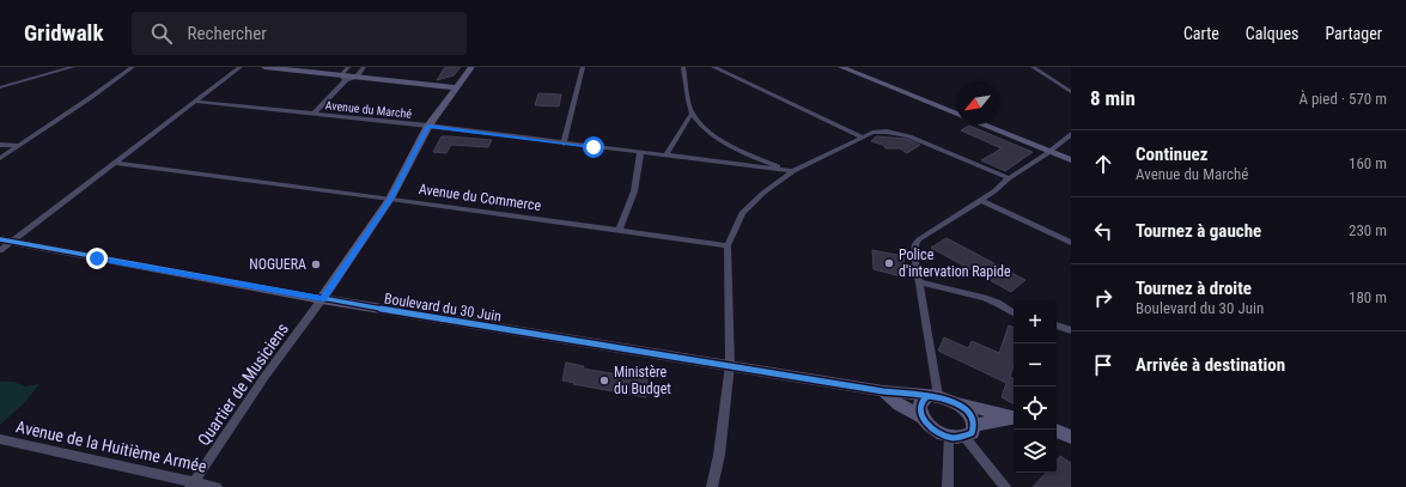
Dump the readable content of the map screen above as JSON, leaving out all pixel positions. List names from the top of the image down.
{
  "streets": {
    "street": [
      "Avenue du Marché",
      "Avenue du Commerce",
      "Boulevard du 30 Juin",
      "Quartier de Musiciens",
      "Avenue de la Huitième Armée"
    ]
  },
  "crossings": [
    ["Boulevard du 30 Juin", "Quartier de Musiciens"],
    ["Quartier de Musiciens", "Avenue de la Huitième Armée"]
  ],
  "places": ["Police d'intervation Rapide", "NOGUERA", "Ministère du Budget"],
  "north": "bottom left",
  "page": {
    "header": "Gridwalk",
    "search": "Rechercher",
    "nav": ["Carte", "Calques", "Partager"],
    "heading": ["8 min", "À pied · 570 m"],
    "list": [
      ["Continuez", "Avenue du Marché", "160 m"],
      ["Tournez à gauche", "230 m"],
      ["Tournez à droite", "Boulevard du 30 Juin", "180 m"],
      "Arrivée à destination"
    ],
    "map_buttons": ["+", "−"]
  }
}
